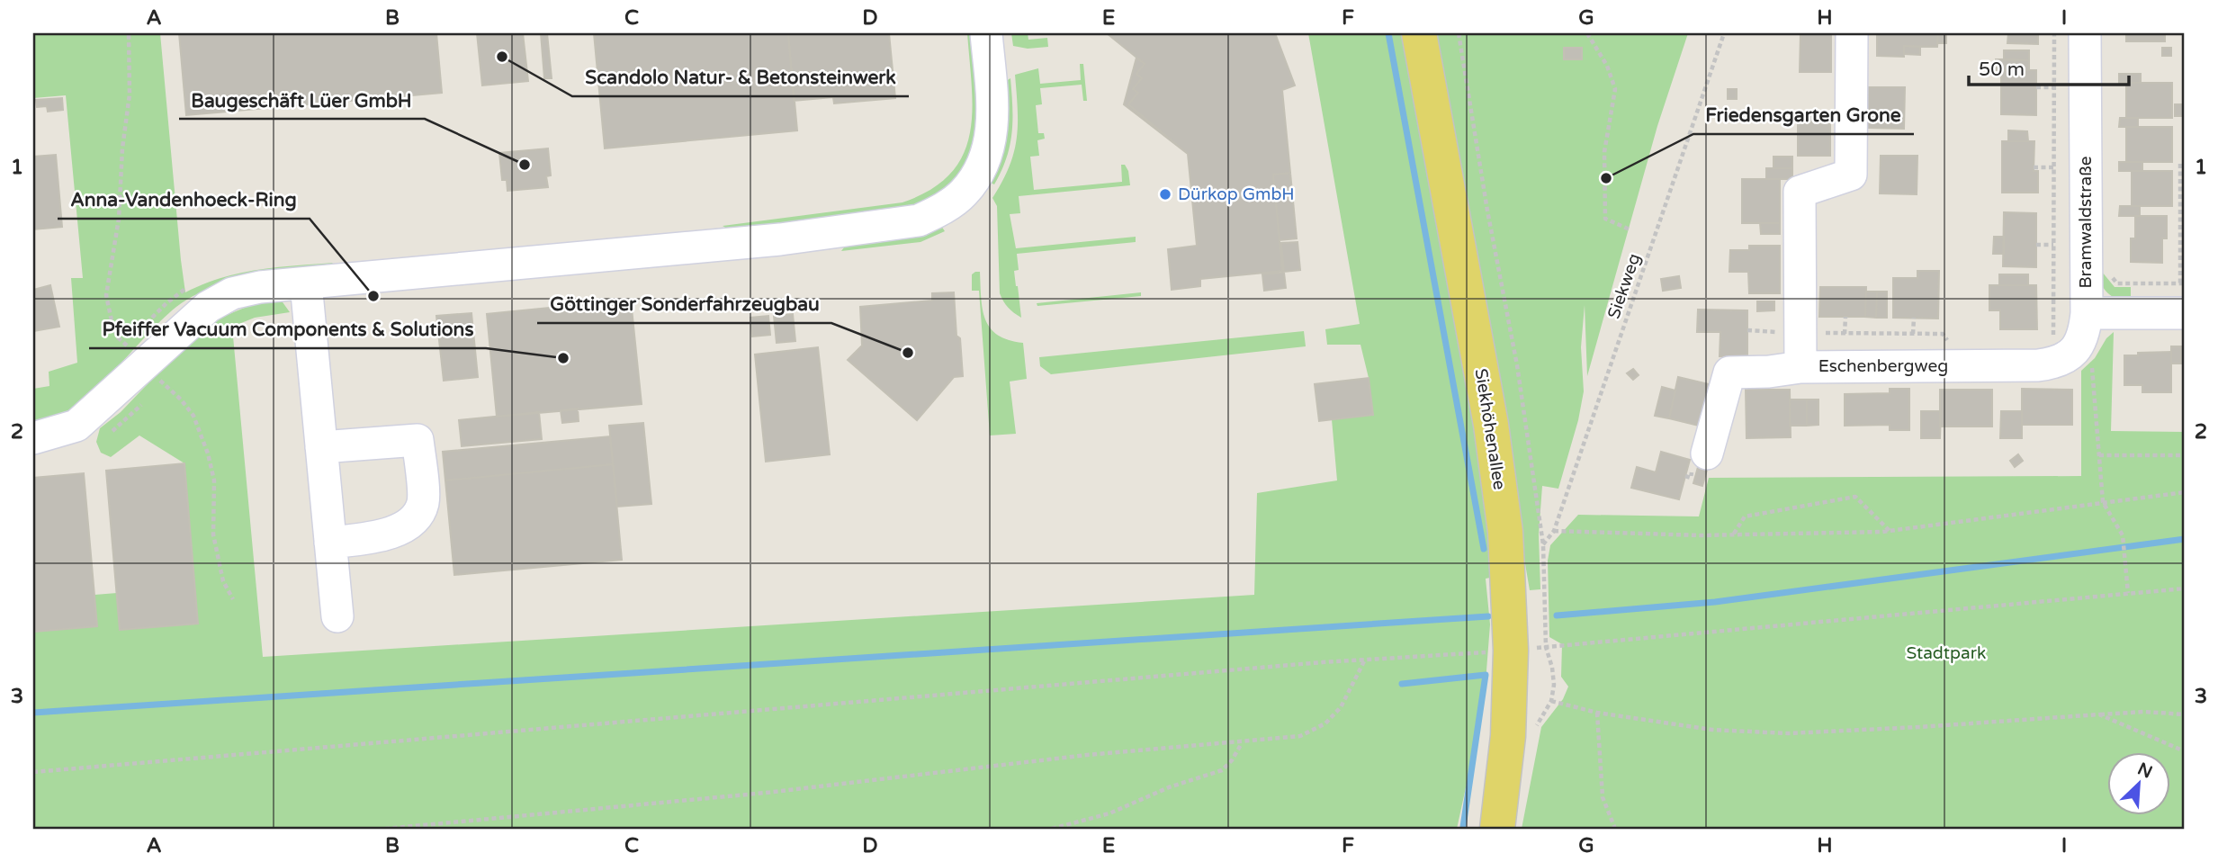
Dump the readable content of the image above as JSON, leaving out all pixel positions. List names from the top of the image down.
{
  "streets": {
    "main road": ["Siekhöhenallee"],
    "street": ["Bramwaldstraße", "Eschenbergweg"],
    "path": ["Siekweg"]
  },
  "parks": ["Stadtpark"],
  "places": [
    "Scandolo Natur- & Betonsteinwerk",
    "Baugeschäft Lüer GmbH",
    "Friedensgarten Grone",
    "Dürkop GmbH",
    "Anna-Vandenhoeck-Ring",
    "Göttinger Sonderfahrzeugbau",
    "Pfeiffer Vacuum Components & Solutions"
  ],
  "scale_bar": "50 m",
  "north": "top right",
  "grid": {
    "columns": [
      "A",
      "B",
      "C",
      "D",
      "E",
      "F",
      "G",
      "H",
      "I"
    ],
    "rows": ["1", "2", "3"]
  }
}
